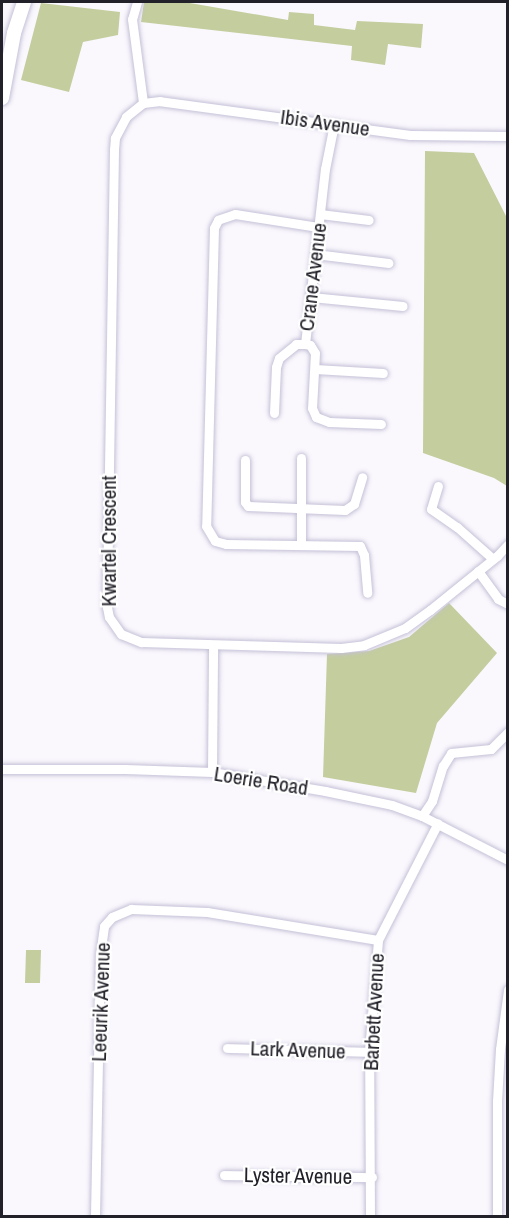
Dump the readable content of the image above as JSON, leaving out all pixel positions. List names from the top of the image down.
{
  "streets": {
    "street": [
      "Ibis Avenue",
      "Crane Avenue",
      "Kwartel Crescent",
      "Loerie Road",
      "Leeurik Avenue",
      "Barbett Avenue",
      "Lark Avenue",
      "Lyster Avenue"
    ]
  },
  "crossings": [
    ["Ibis Avenue", "Crane Avenue"],
    ["Ibis Avenue", "Kwartel Crescent"],
    ["Loerie Road", "Barbett Avenue"],
    ["Leeurik Avenue", "Barbett Avenue"],
    ["Barbett Avenue", "Lark Avenue"],
    ["Barbett Avenue", "Lyster Avenue"]
  ]
}
